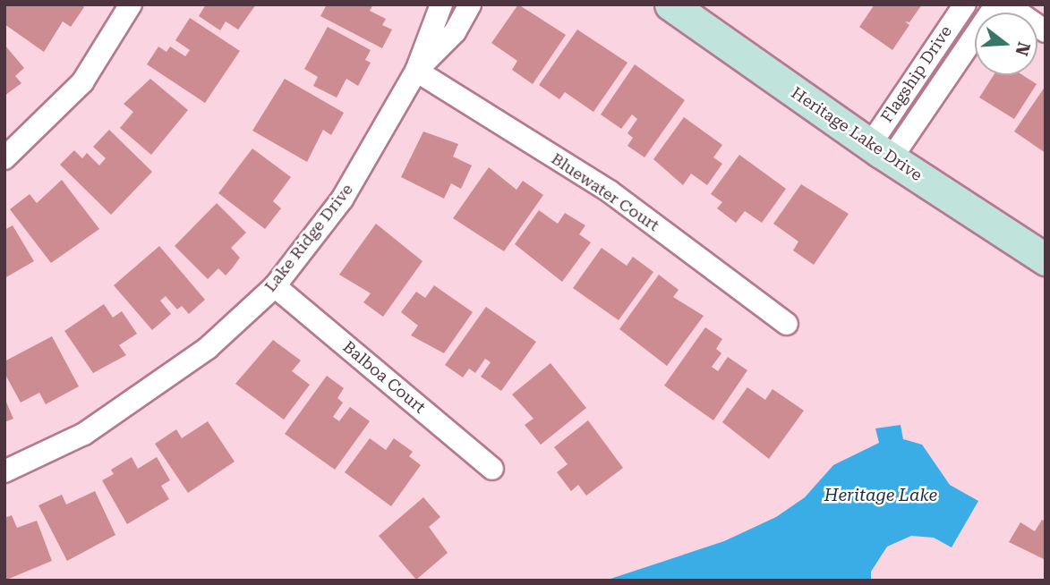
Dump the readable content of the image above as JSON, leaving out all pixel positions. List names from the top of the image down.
{
  "streets": {
    "street": [
      "Flagship Drive",
      "Heritage Lake Drive",
      "Bluewater Court",
      "Lake Ridge Drive",
      "Balboa Court"
    ]
  },
  "crossings": [
    ["Flagship Drive", "Heritage Lake Drive"],
    ["Bluewater Court", "Lake Ridge Drive"],
    ["Lake Ridge Drive", "Balboa Court"]
  ],
  "water": ["Heritage Lake"],
  "north": "right"
}
